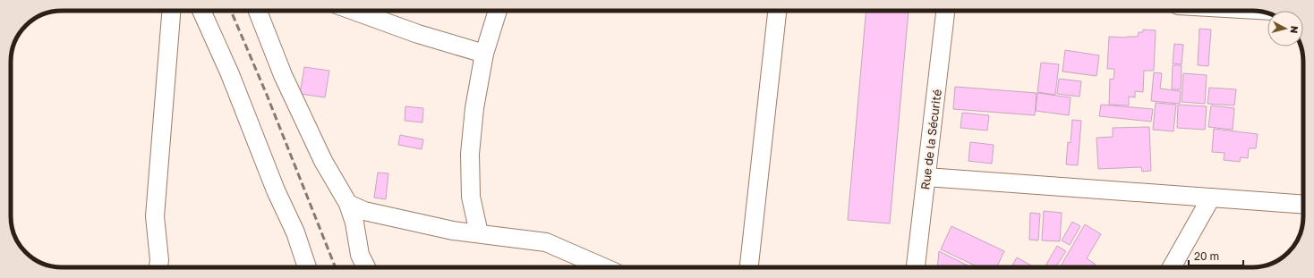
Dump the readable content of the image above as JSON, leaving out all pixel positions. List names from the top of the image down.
{
  "streets": {
    "street": ["Rue de la Sécurité"]
  },
  "scale_bar": "20 m",
  "north": "right"
}
